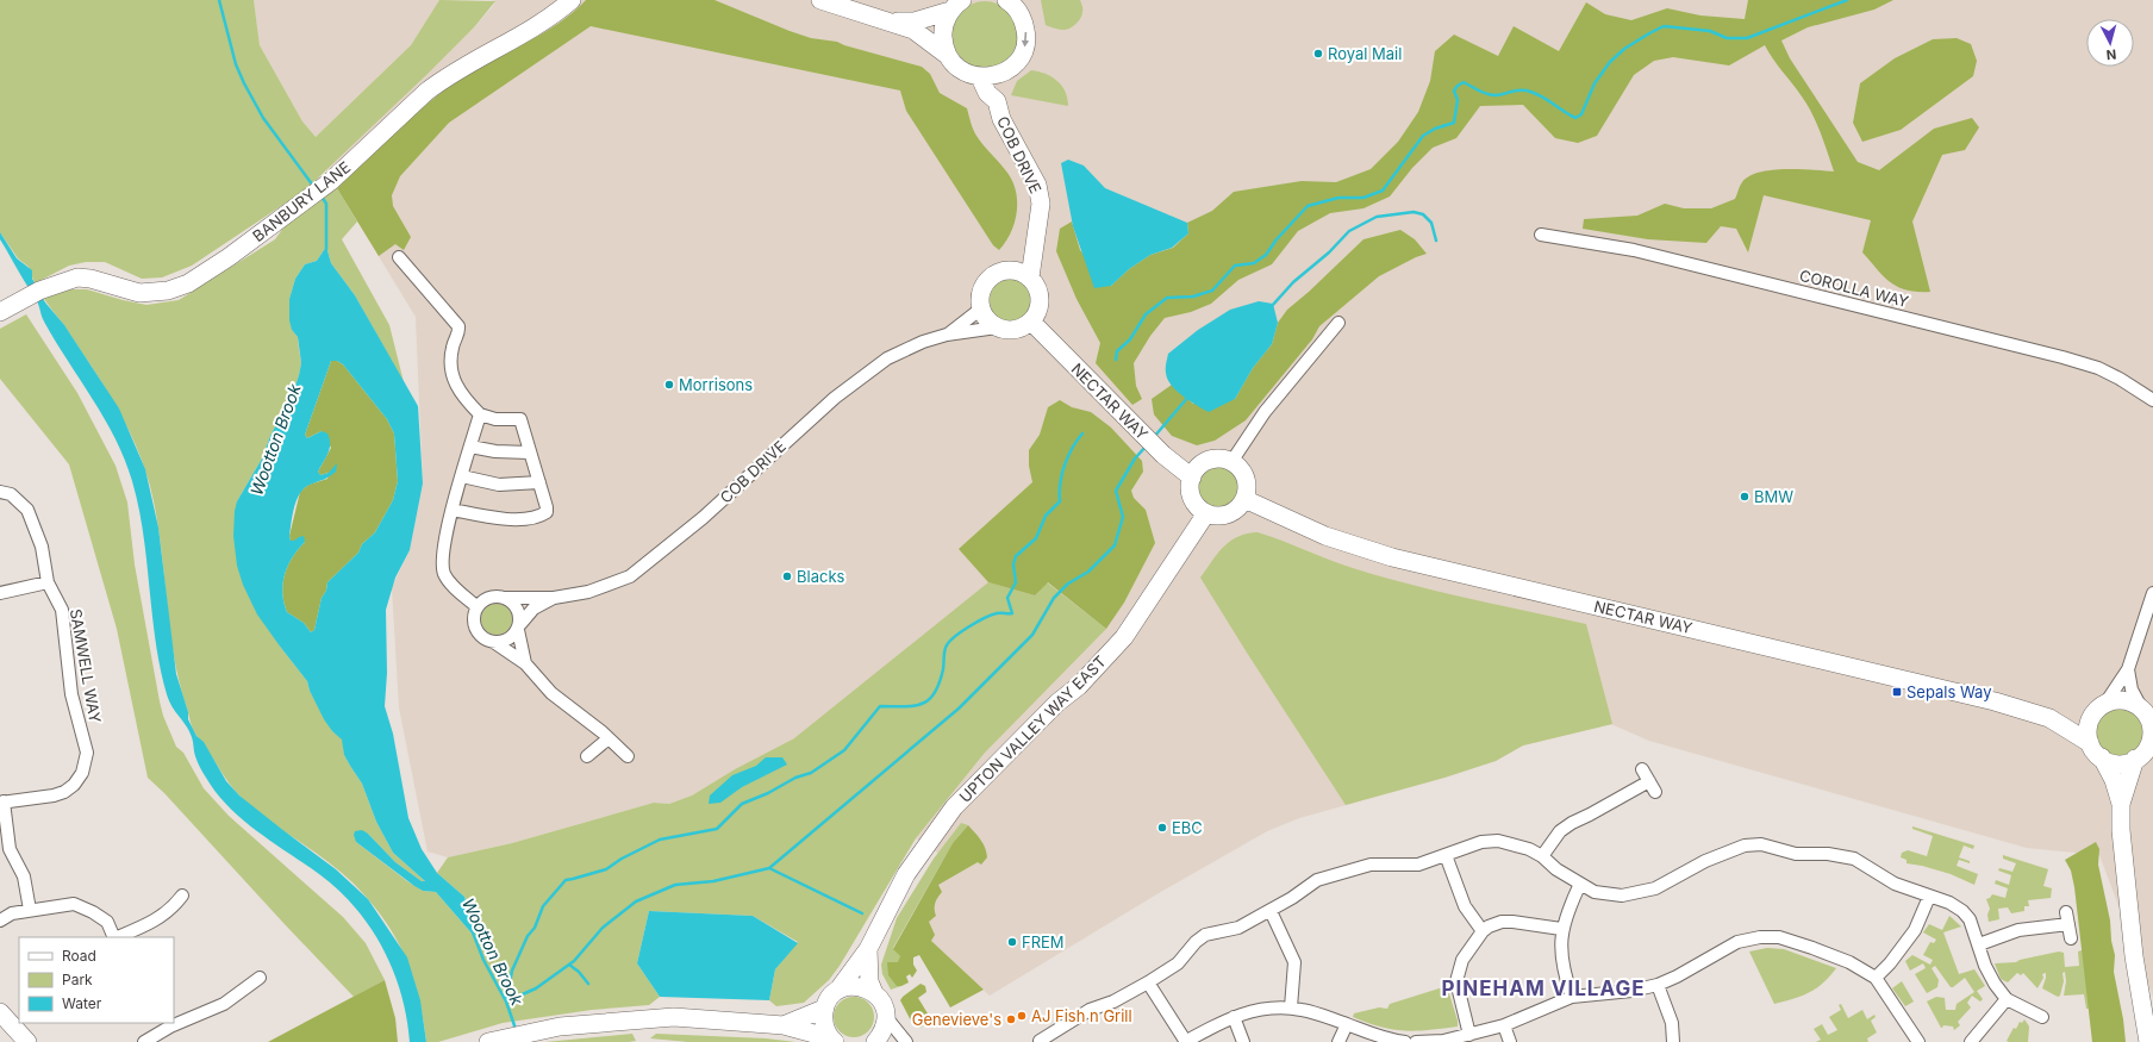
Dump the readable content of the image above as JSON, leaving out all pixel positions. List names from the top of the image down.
{
  "streets": {
    "street": [
      "COB DRIVE",
      "BANBURY LANE",
      "COROLLA WAY",
      "NECTAR WAY",
      "SAMWELL WAY",
      "UPTON VALLEY WAY EAST"
    ]
  },
  "crossings": [
    ["COB DRIVE", "NECTAR WAY"],
    ["NECTAR WAY", "UPTON VALLEY WAY EAST"]
  ],
  "districts": ["PINEHAM VILLAGE"],
  "water": ["Wootton Brook"],
  "places": {
    "other": [
      "Royal Mail",
      "Morrisons",
      "BMW",
      "Blacks",
      "EBC",
      "FREM",
      "AJ Fish n Grill",
      "Genevieve's"
    ],
    "transit": ["Sepals Way"]
  },
  "legend": ["Road", "Park", "Water"],
  "north": "bottom"
}
